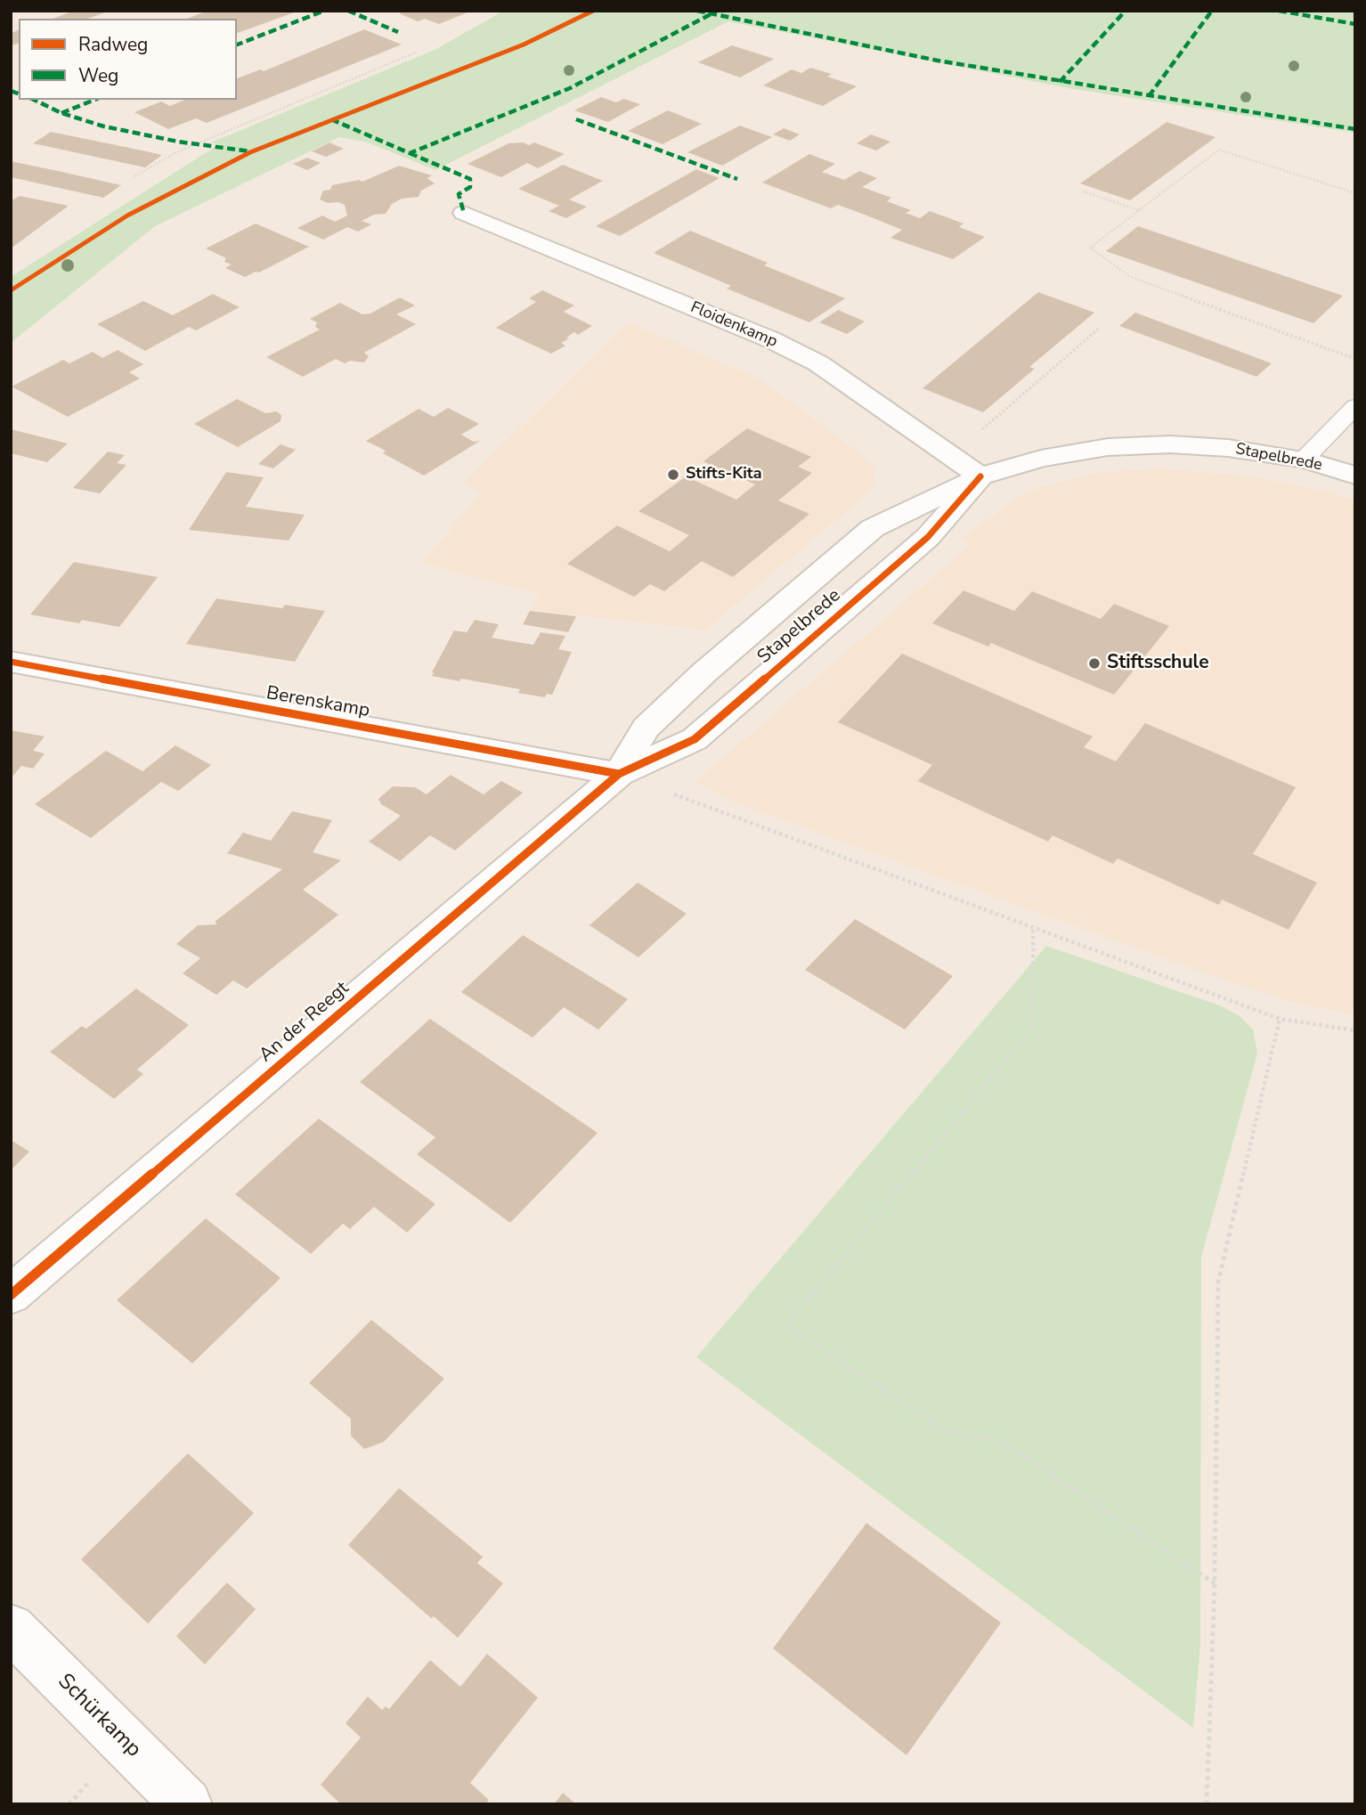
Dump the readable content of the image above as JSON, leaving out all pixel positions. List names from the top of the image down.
{
  "streets": {
    "street": [
      "Floidenkamp",
      "Stapelbrede",
      "Berenskamp",
      "An der Reegt",
      "Schürkamp"
    ]
  },
  "crossings": [
    ["Floidenkamp", "Stapelbrede"],
    ["Stapelbrede", "Berenskamp"],
    ["Stapelbrede", "An der Reegt"],
    ["Berenskamp", "An der Reegt"]
  ],
  "places": ["Stifts-Kita", "Stiftsschule"],
  "legend": ["Radweg", "Weg"]
}
